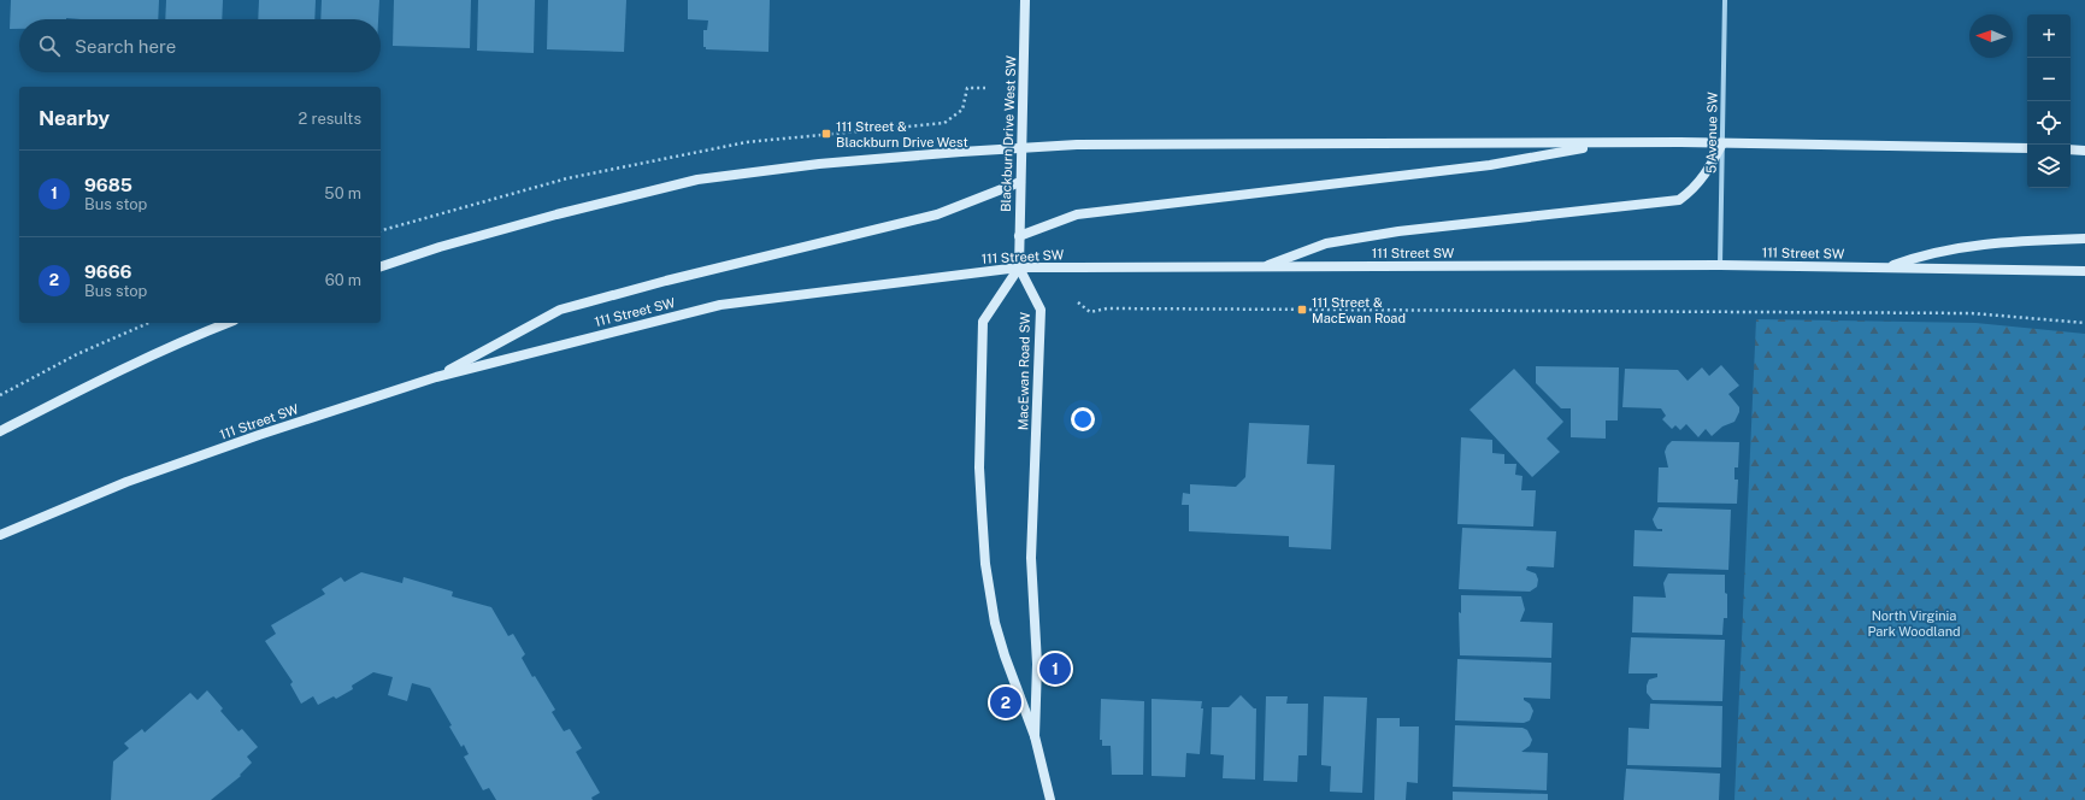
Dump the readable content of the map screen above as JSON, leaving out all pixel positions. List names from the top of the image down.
{
  "streets": {
    "main road": ["Blackburn Drive West SW", "111 Street SW", "MacEwan Road SW"],
    "street": ["5 Avenue SW"]
  },
  "crossings": [
    ["5 Avenue SW", "111 Street SW"],
    ["Blackburn Drive West SW", "111 Street SW"],
    ["Blackburn Drive West SW", "MacEwan Road SW"],
    ["111 Street SW", "MacEwan Road SW"]
  ],
  "parks": ["North Virginia Park Woodland"],
  "places": {
    "transit": ["111 Street & Blackburn Drive West", "111 Street & MacEwan Road"]
  },
  "north": "left",
  "page": {
    "map_buttons": ["+", "−"],
    "search": "Search here",
    "heading": ["Nearby", "2 results"],
    "list": [
      {
        "mark": "1",
        "name": "9685",
        "note": "Bus stop",
        "value": "50 m"
      },
      {
        "mark": "2",
        "name": "9666",
        "note": "Bus stop",
        "value": "60 m"
      }
    ],
    "pins": ["1", "2"]
  }
}
